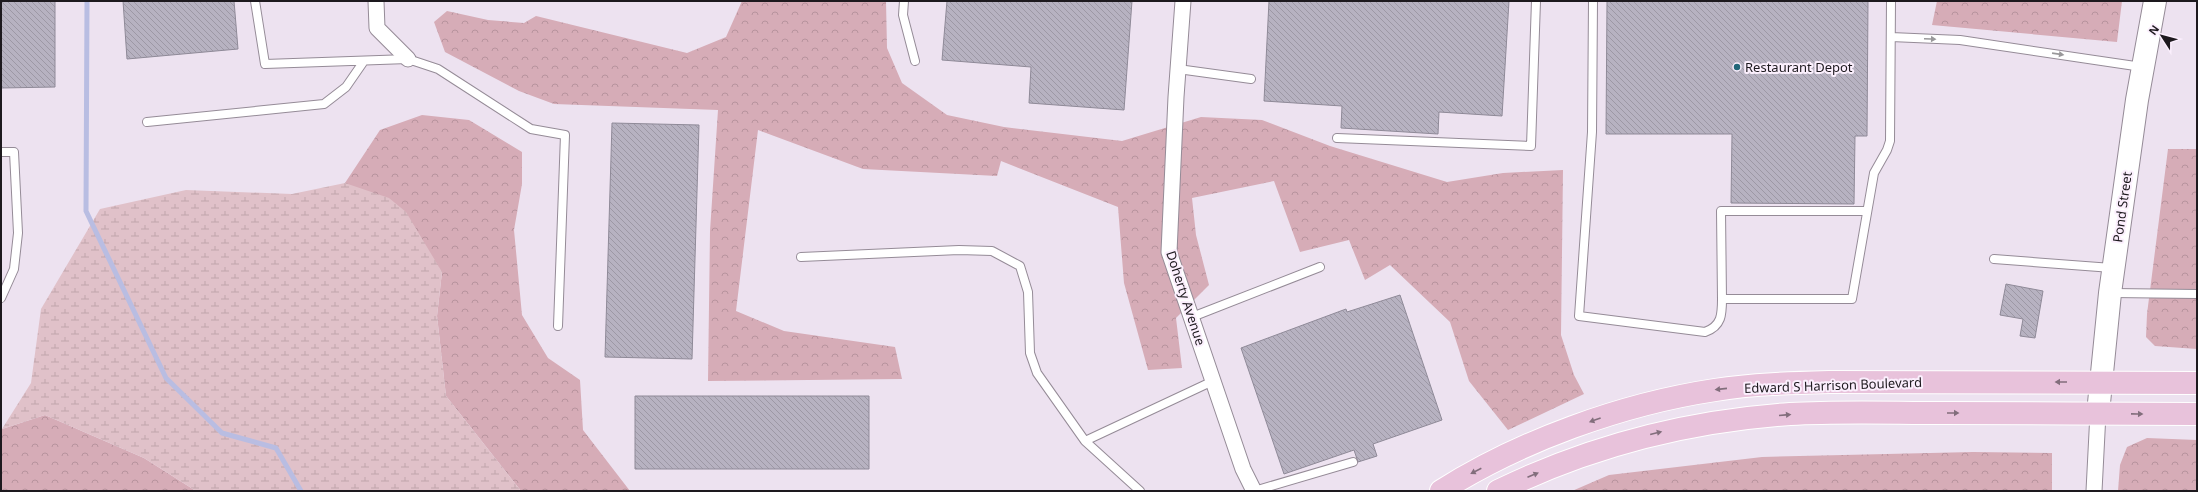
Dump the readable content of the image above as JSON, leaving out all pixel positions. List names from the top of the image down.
{
  "streets": {
    "main road": ["Edward S Harrison Boulevard"],
    "street": ["Pond Street", "Doherty Avenue"]
  },
  "crossings": [
    ["Pond Street", "Edward S Harrison Boulevard"]
  ],
  "places": ["Restaurant Depot"],
  "north": "top left"
}
